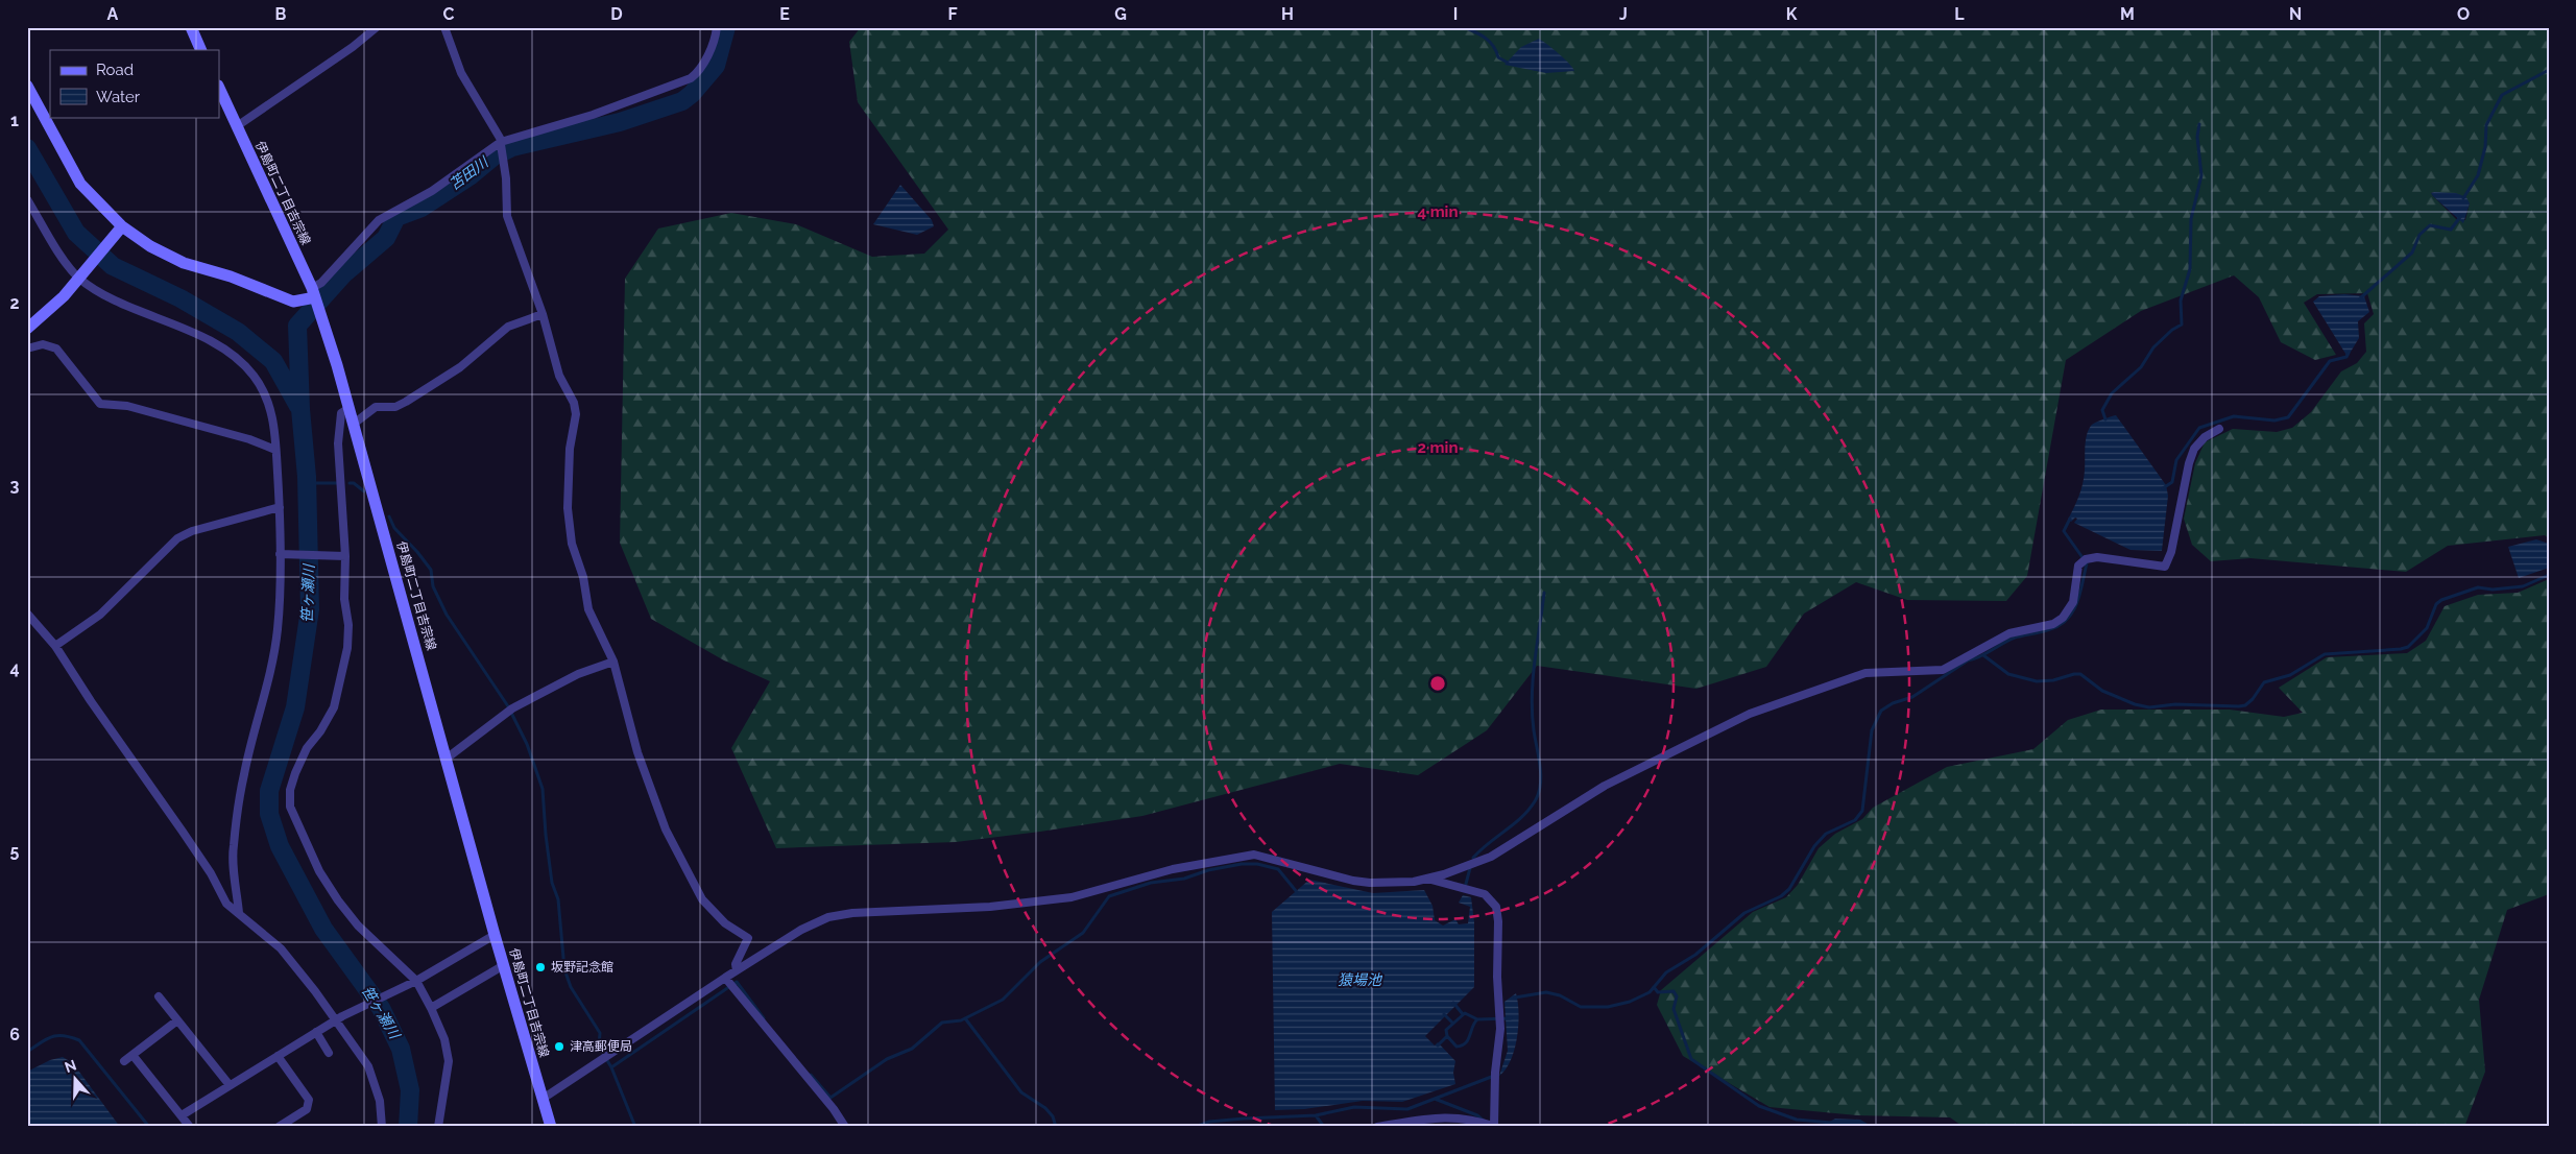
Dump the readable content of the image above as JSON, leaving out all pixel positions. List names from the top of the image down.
{
  "streets": {
    "street": ["伊島町二丁目吉宗線"]
  },
  "water": ["苫田川", "笹ヶ瀬川", "猿場池"],
  "places": ["坂野記念館", "津高郵便局"],
  "legend": ["Road", "Water"],
  "north": "top",
  "grid": {
    "columns": [
      "A",
      "B",
      "C",
      "D",
      "E",
      "F",
      "G",
      "H",
      "I",
      "J",
      "K",
      "L",
      "M",
      "N",
      "O"
    ],
    "rows": [
      "1",
      "2",
      "3",
      "4",
      "5",
      "6"
    ]
  },
  "rings": ["4 min", "2 min"]
}
